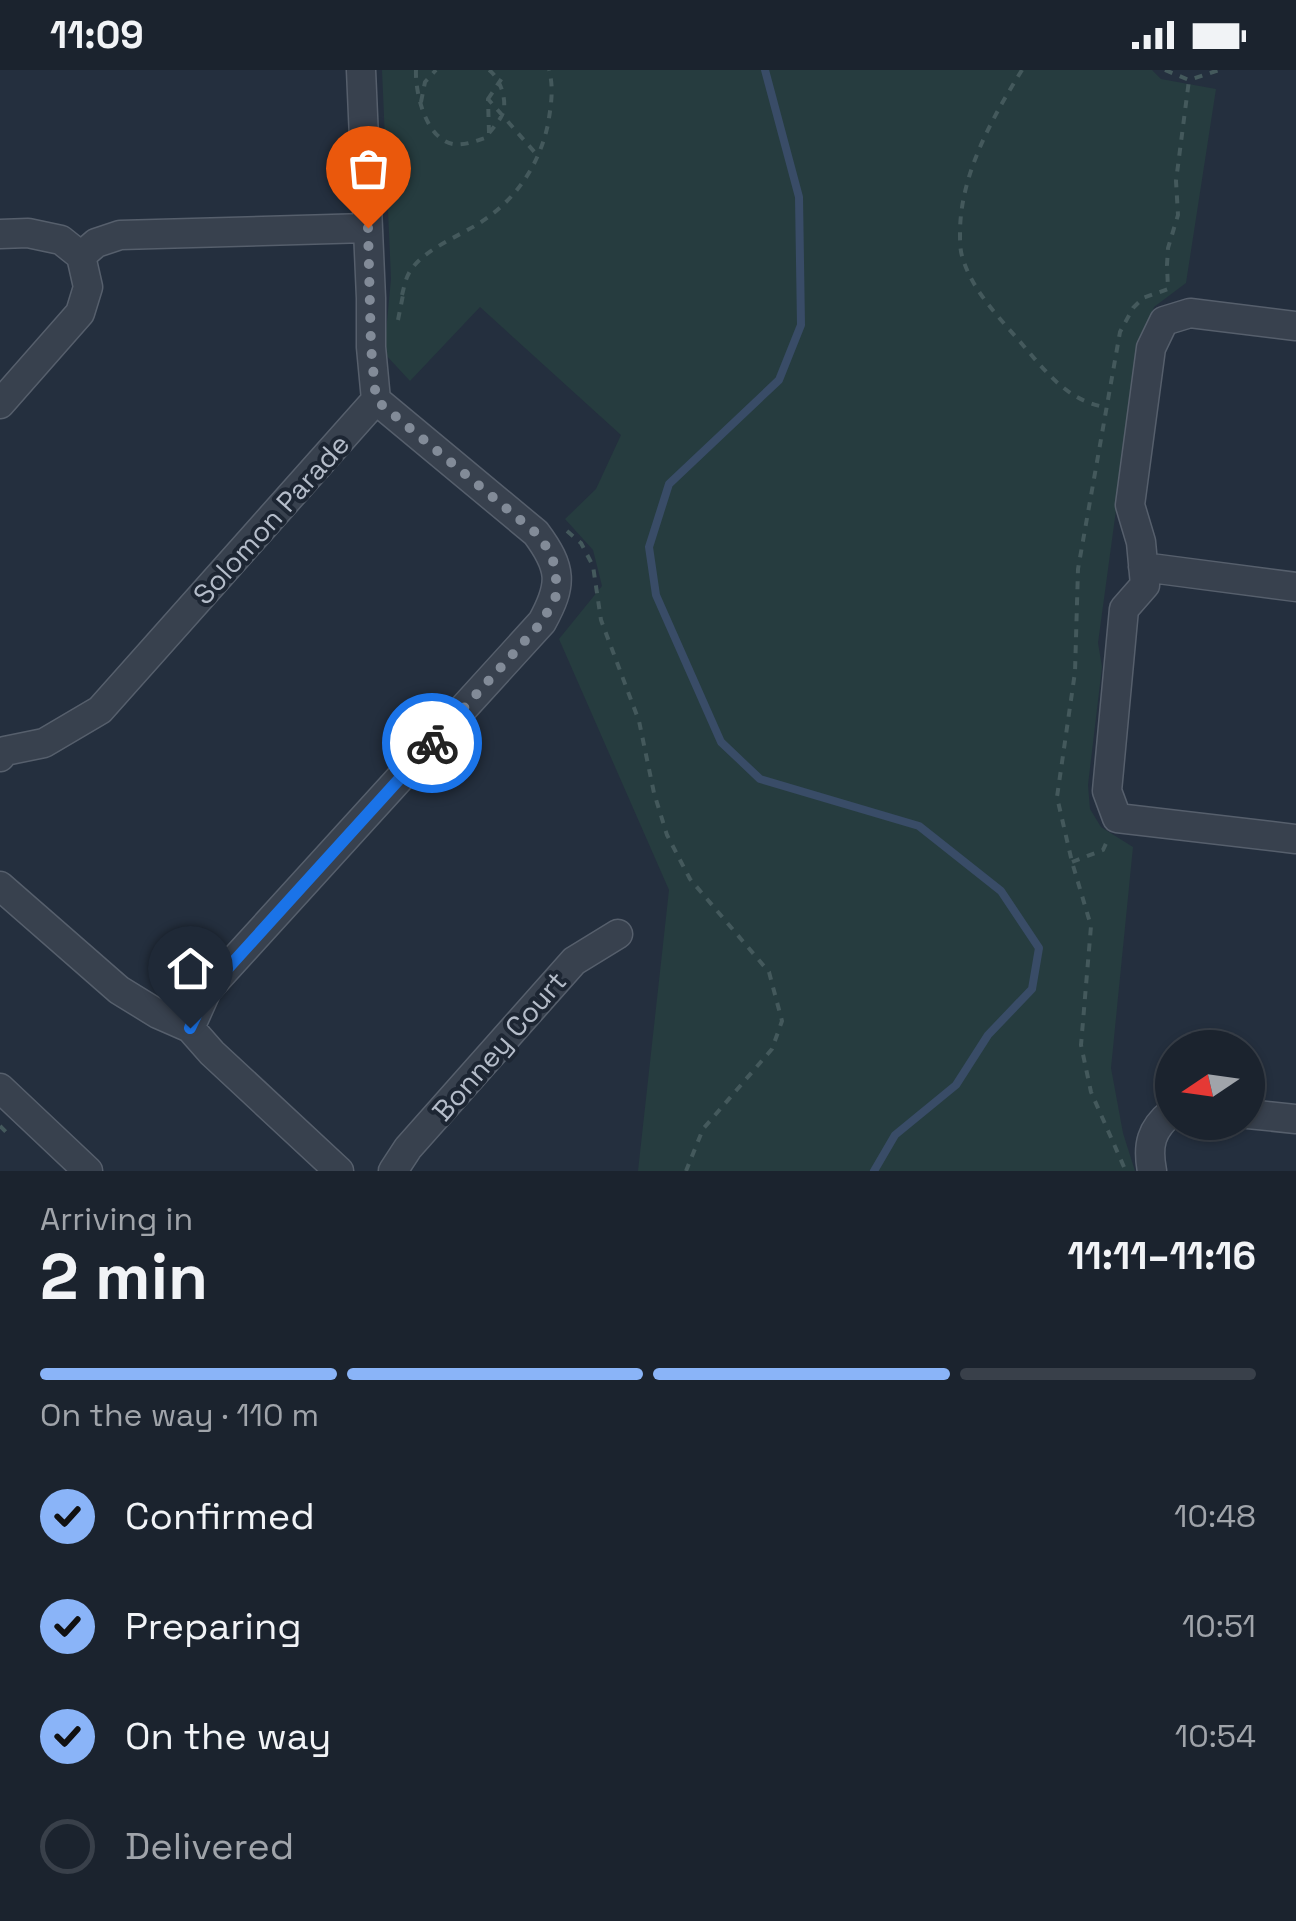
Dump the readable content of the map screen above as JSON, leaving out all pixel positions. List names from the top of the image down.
{
  "streets": {
    "street": ["Solomon Parade", "Bonney Court"]
  },
  "north": "left",
  "page": {
    "status": "11:09",
    "heading": ["2 min", "Arriving in", "11:11–11:16"],
    "bar": "On the way · 110 m",
    "list": [
      ["Confirmed", "10:48"],
      ["Preparing", "10:51"],
      ["On the way", "10:54"],
      "Delivered"
    ]
  }
}
